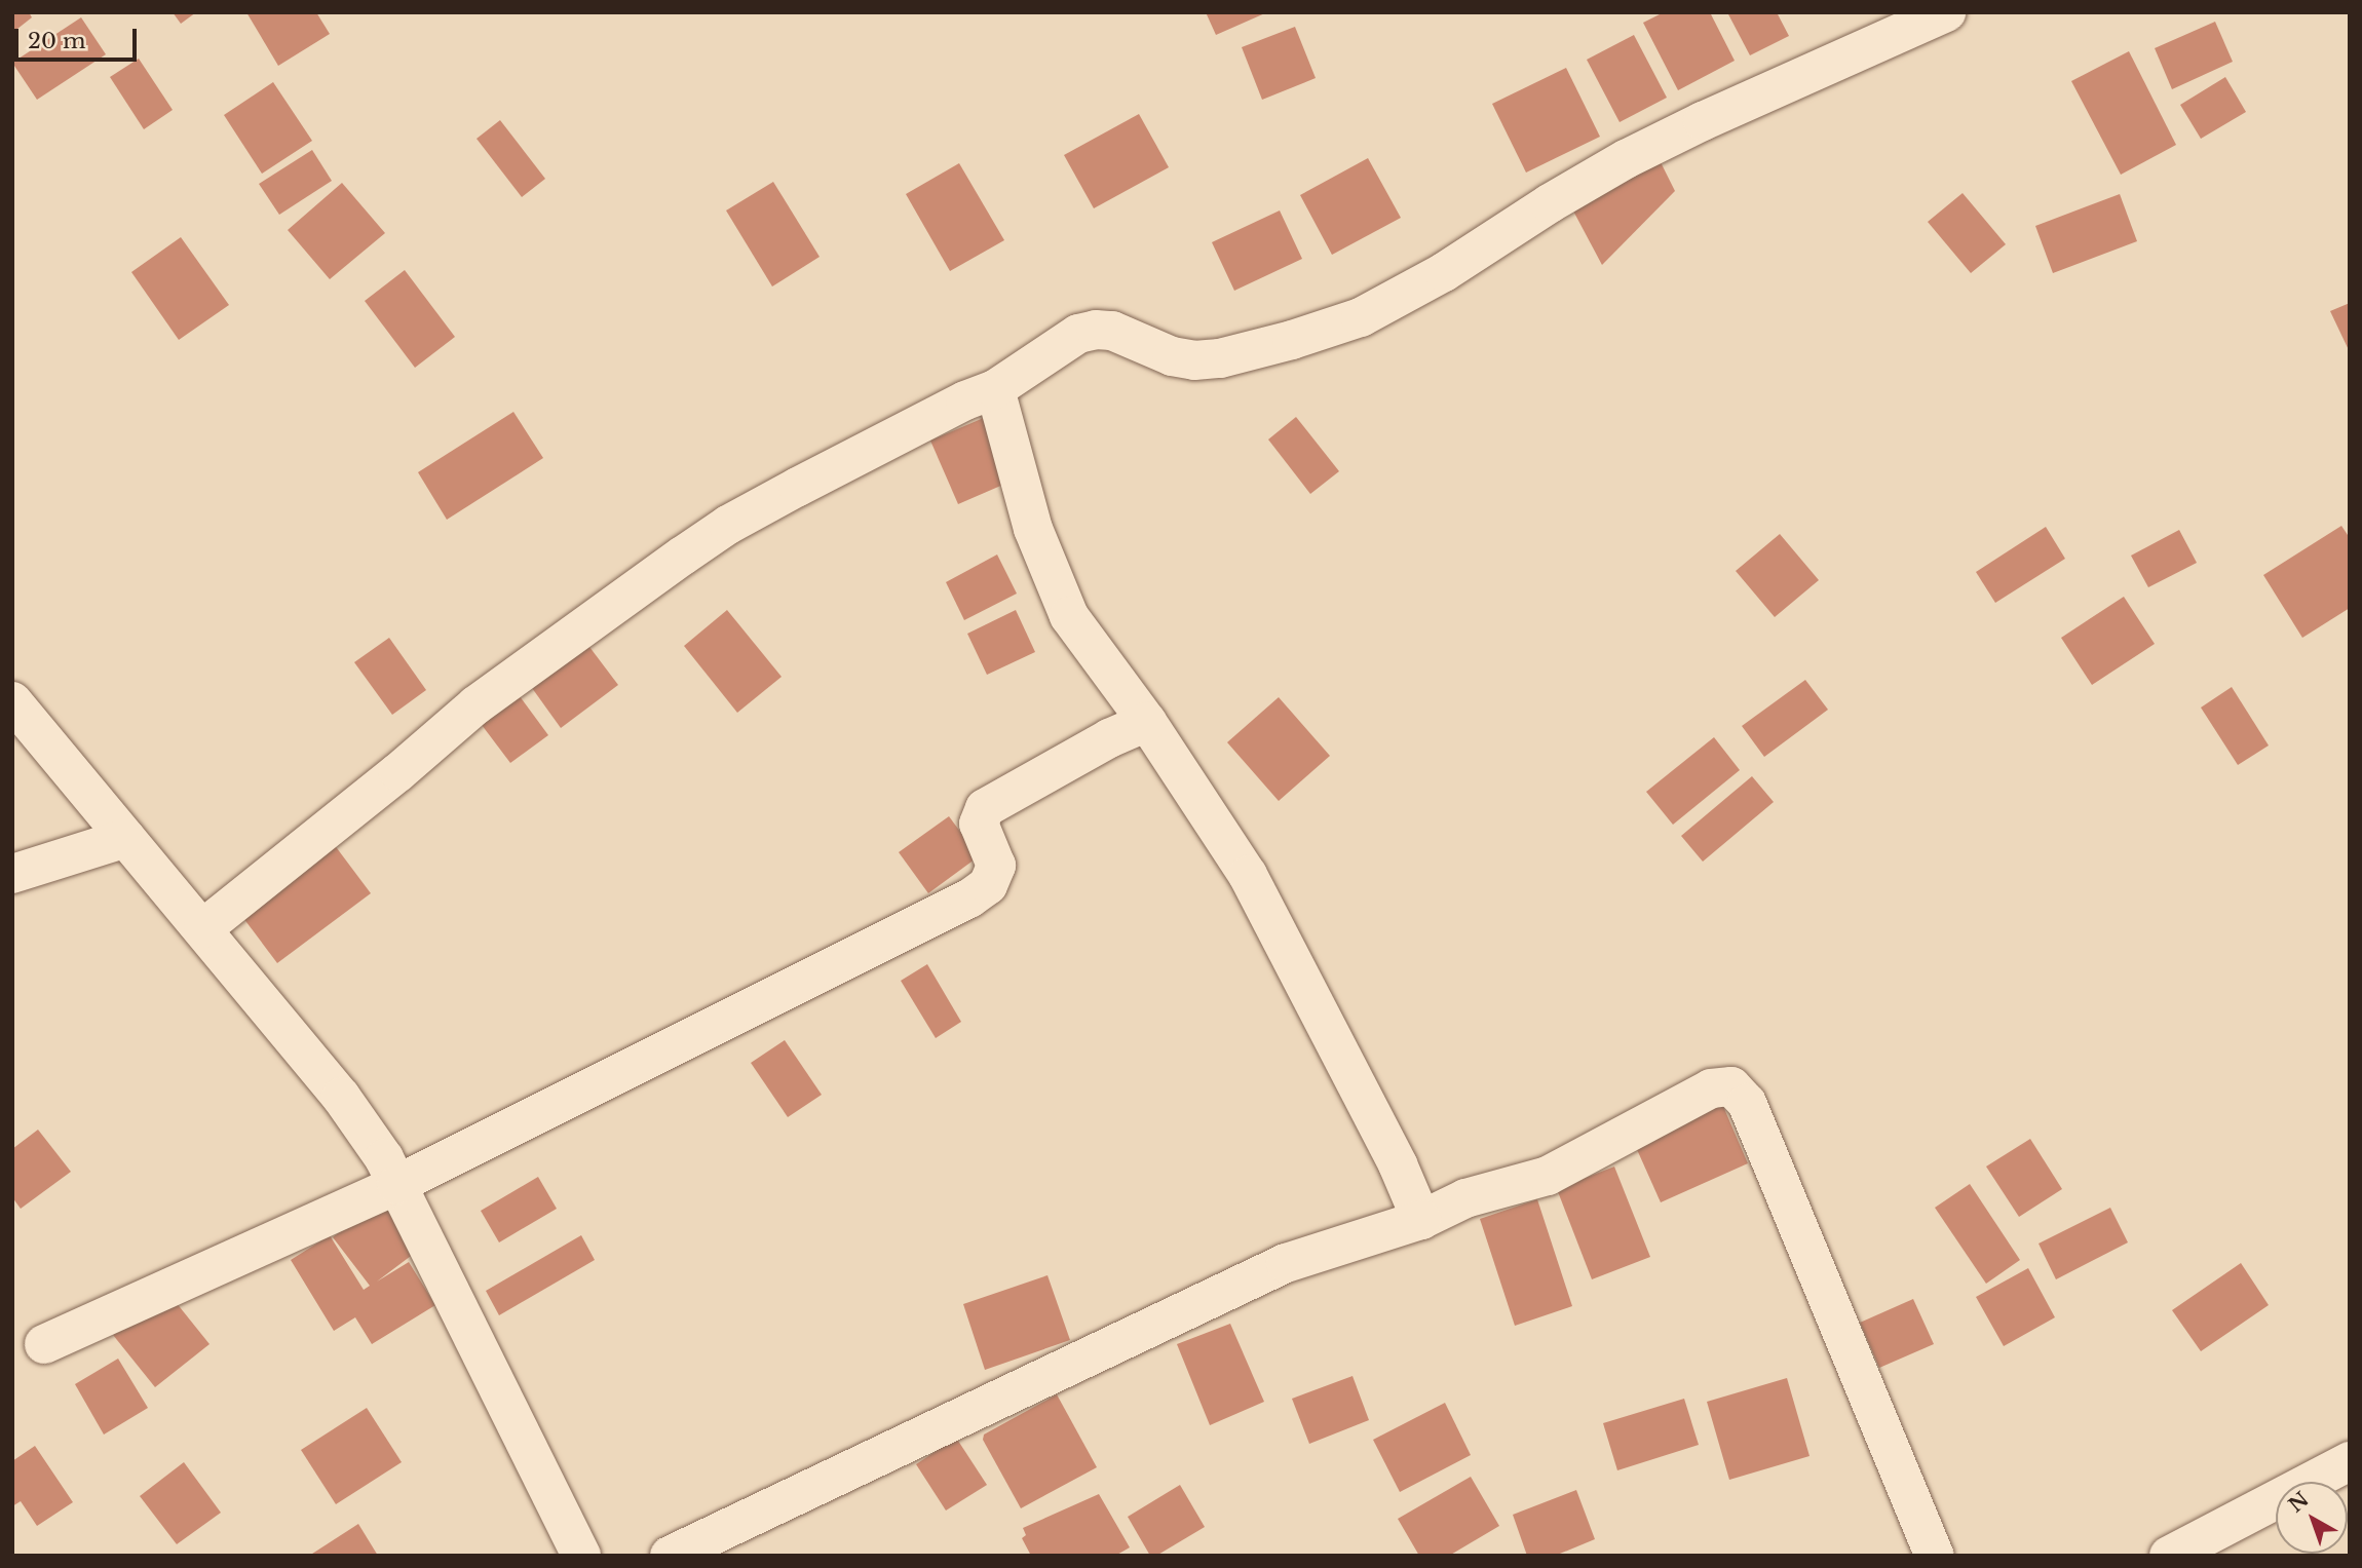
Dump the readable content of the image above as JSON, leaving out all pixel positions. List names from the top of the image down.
{
  "scale_bar": "20 m",
  "north": "top left"
}
